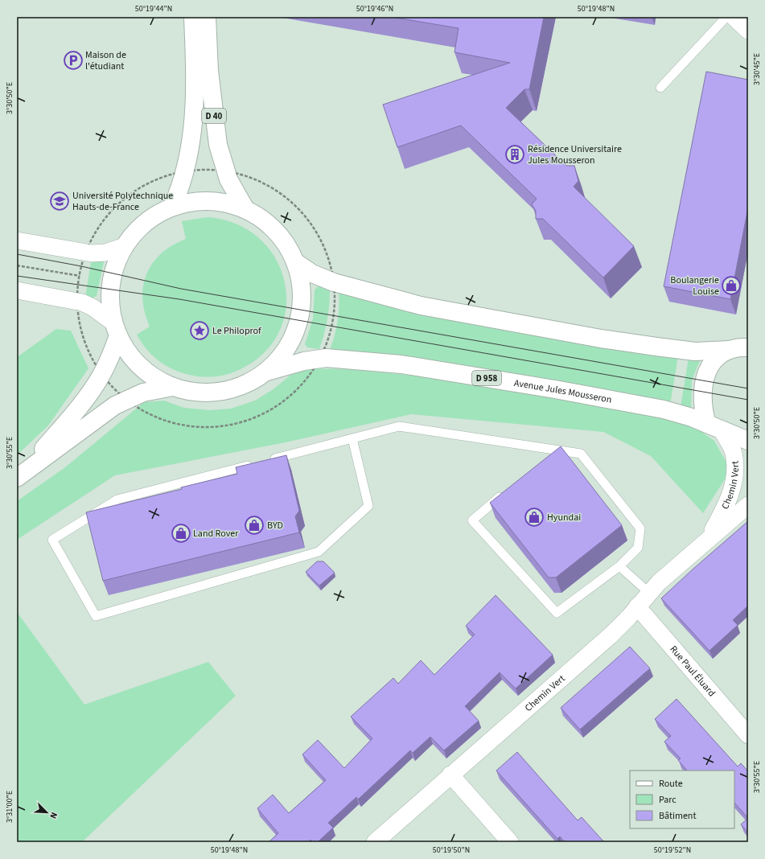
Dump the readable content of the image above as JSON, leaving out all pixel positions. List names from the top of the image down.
{
  "streets": {
    "main road": ["D 40", "D 958", "Avenue Jules Mousseron"],
    "street": ["Chemin Vert", "Rue Paul Éluard"]
  },
  "crossings": [
    ["Avenue Jules Mousseron", "Chemin Vert"],
    ["Chemin Vert", "Rue Paul Éluard"]
  ],
  "places": {
    "parking": ["Maison de l'étudiant"],
    "building": ["Résidence Universitaire Jules Mousseron"],
    "school or university": ["Université Polytechnique Hauts-de-France"],
    "shop": [
      "Boulangerie Louise",
      "Hyundai",
      "BYD",
      "Land Rover"
    ],
    "place": ["Le Philoprof"]
  },
  "legend": ["Route", "Parc", "Bâtiment"],
  "north": "bottom right",
  "coordinates": [
    "50°19'44\"N",
    "50°19'46\"N",
    "50°19'48\"N",
    "3°30'45\"E",
    "3°30'50\"E",
    "3°30'55\"E",
    "3°31'00\"E",
    "50°19'50\"N",
    "50°19'52\"N"
  ]
}
